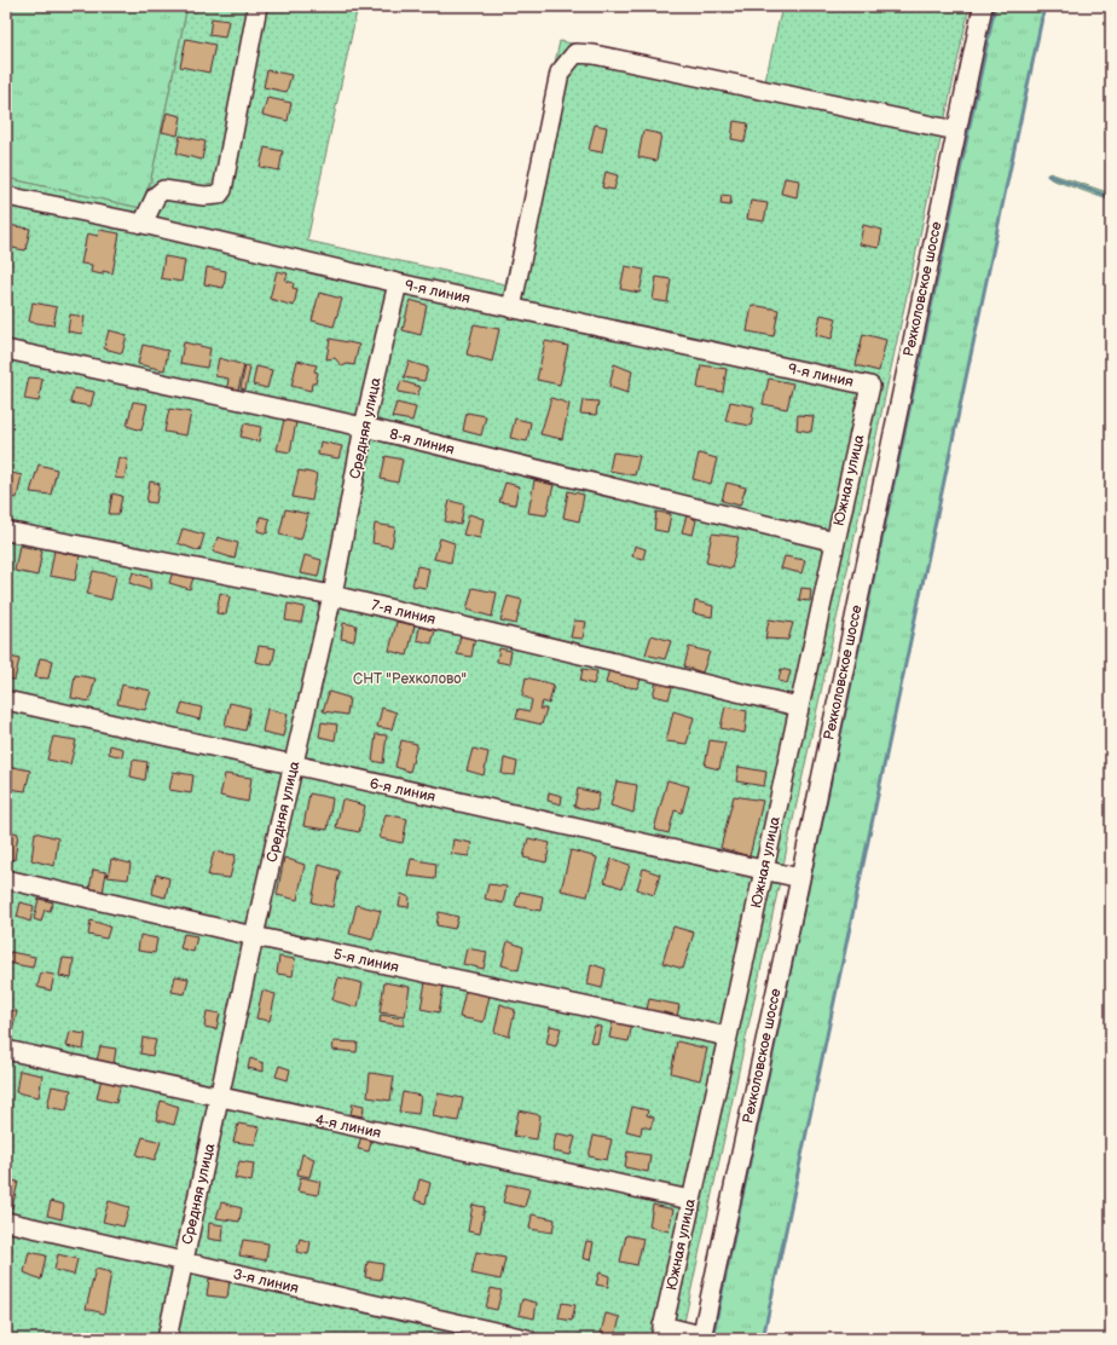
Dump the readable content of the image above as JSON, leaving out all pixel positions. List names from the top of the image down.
{
  "streets": {
    "street": [
      "Рехколовское шоссе",
      "9-я линия",
      "Средняя улица",
      "8-я линия",
      "Южная улица",
      "7-я линия",
      "6-я линия",
      "5-я линия",
      "4-я линия",
      "3-я линия"
    ]
  },
  "crossings": [
    ["Рехколовское шоссе", "6-я линия"],
    ["9-я линия", "Средняя улица"],
    ["9-я линия", "Южная улица"],
    ["Средняя улица", "8-я линия"],
    ["Средняя улица", "7-я линия"],
    ["Средняя улица", "6-я линия"],
    ["Средняя улица", "5-я линия"],
    ["Средняя улица", "4-я линия"],
    ["Средняя улица", "3-я линия"],
    ["8-я линия", "Южная улица"],
    ["Южная улица", "7-я линия"],
    ["Южная улица", "6-я линия"],
    ["Южная улица", "5-я линия"],
    ["Южная улица", "4-я линия"]
  ],
  "parks": ["СНТ \"Рехколово\""]
}
